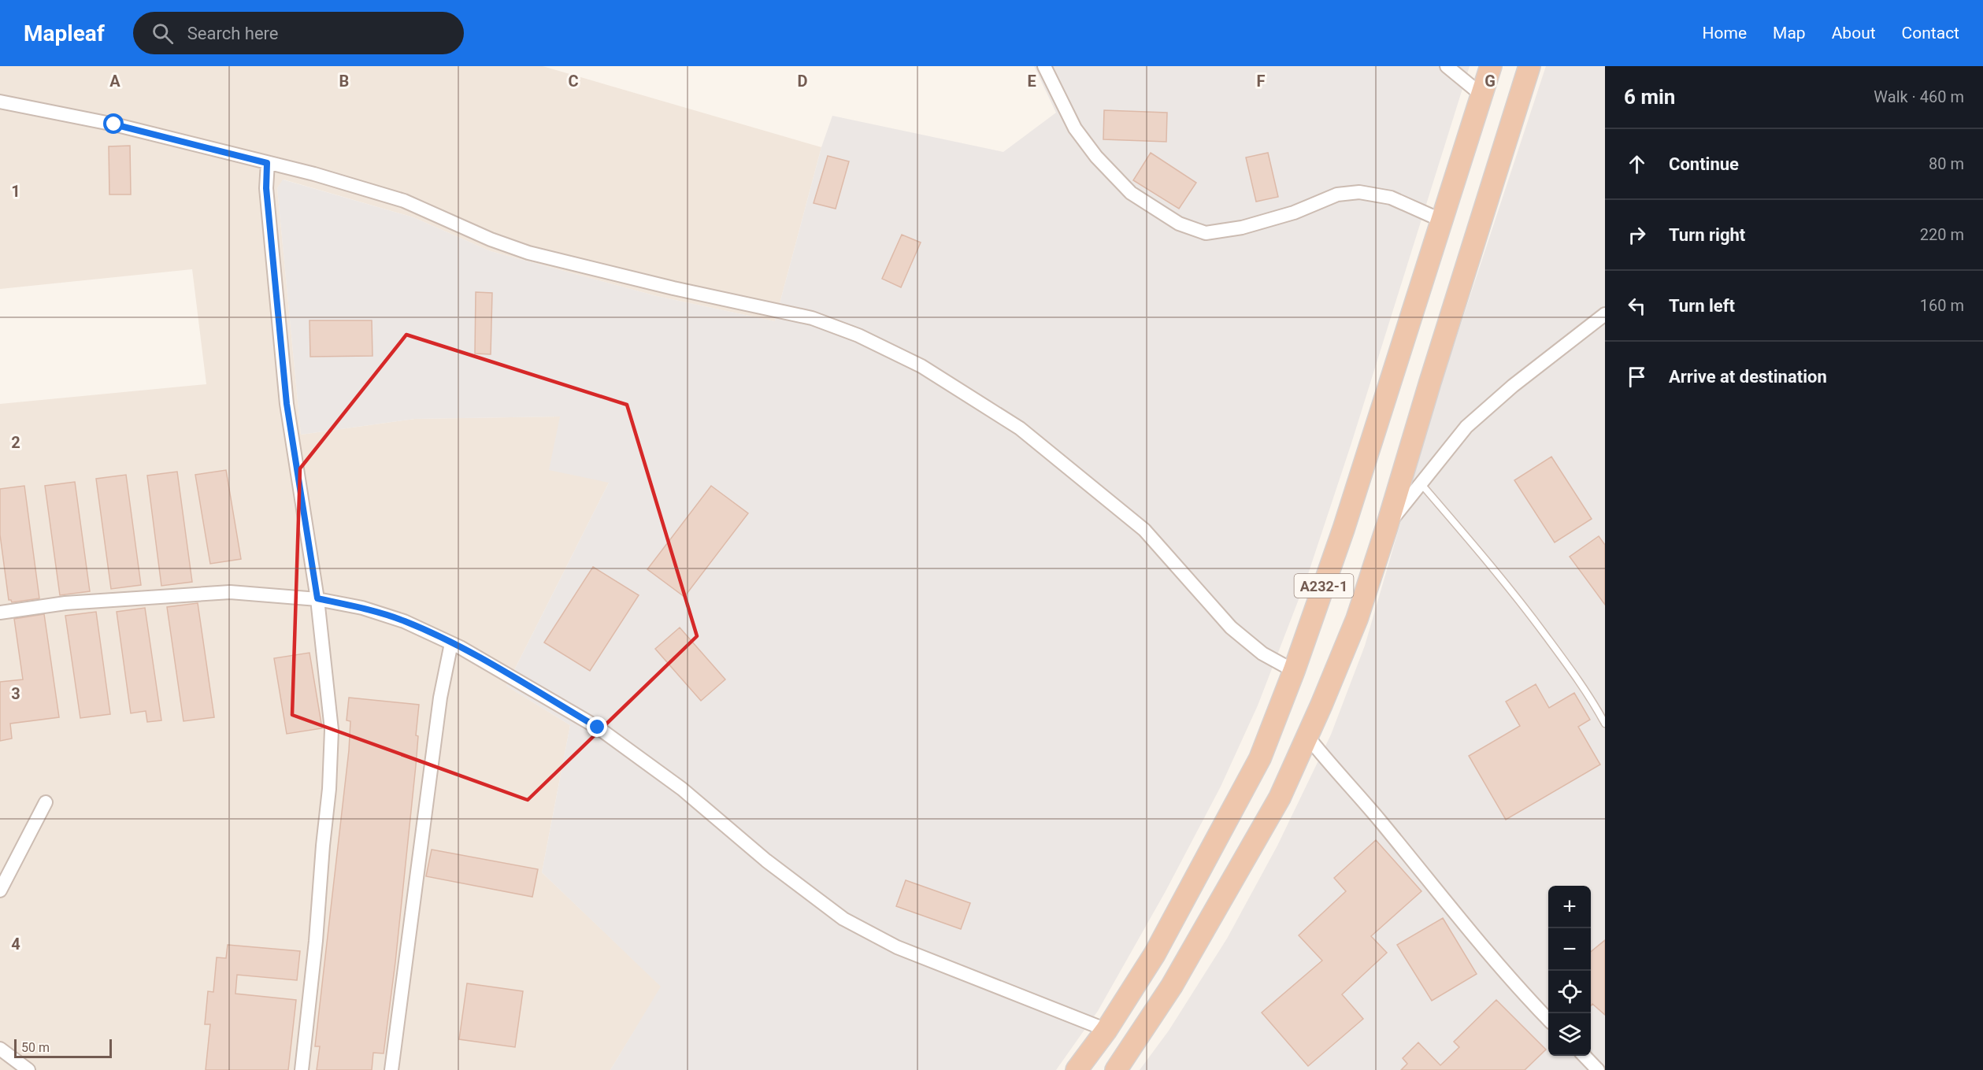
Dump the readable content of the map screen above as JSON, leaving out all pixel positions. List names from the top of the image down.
{
  "streets": {
    "highway": ["A232-1"]
  },
  "scale_bar": "50 m",
  "page": {
    "header": "Mapleaf",
    "search": "Search here",
    "nav": [
      "Home",
      "Map",
      "About",
      "Contact"
    ],
    "heading": ["6 min", "Walk · 460 m"],
    "list": [
      ["Continue", "80 m"],
      ["Turn right", "220 m"],
      ["Turn left", "160 m"],
      "Arrive at destination"
    ],
    "map_buttons": ["+", "−"],
    "scale": "50 m"
  },
  "grid": {
    "columns": [
      "A",
      "B",
      "C",
      "D",
      "E",
      "F",
      "G"
    ],
    "rows": [
      "1",
      "2",
      "3",
      "4"
    ]
  }
}
